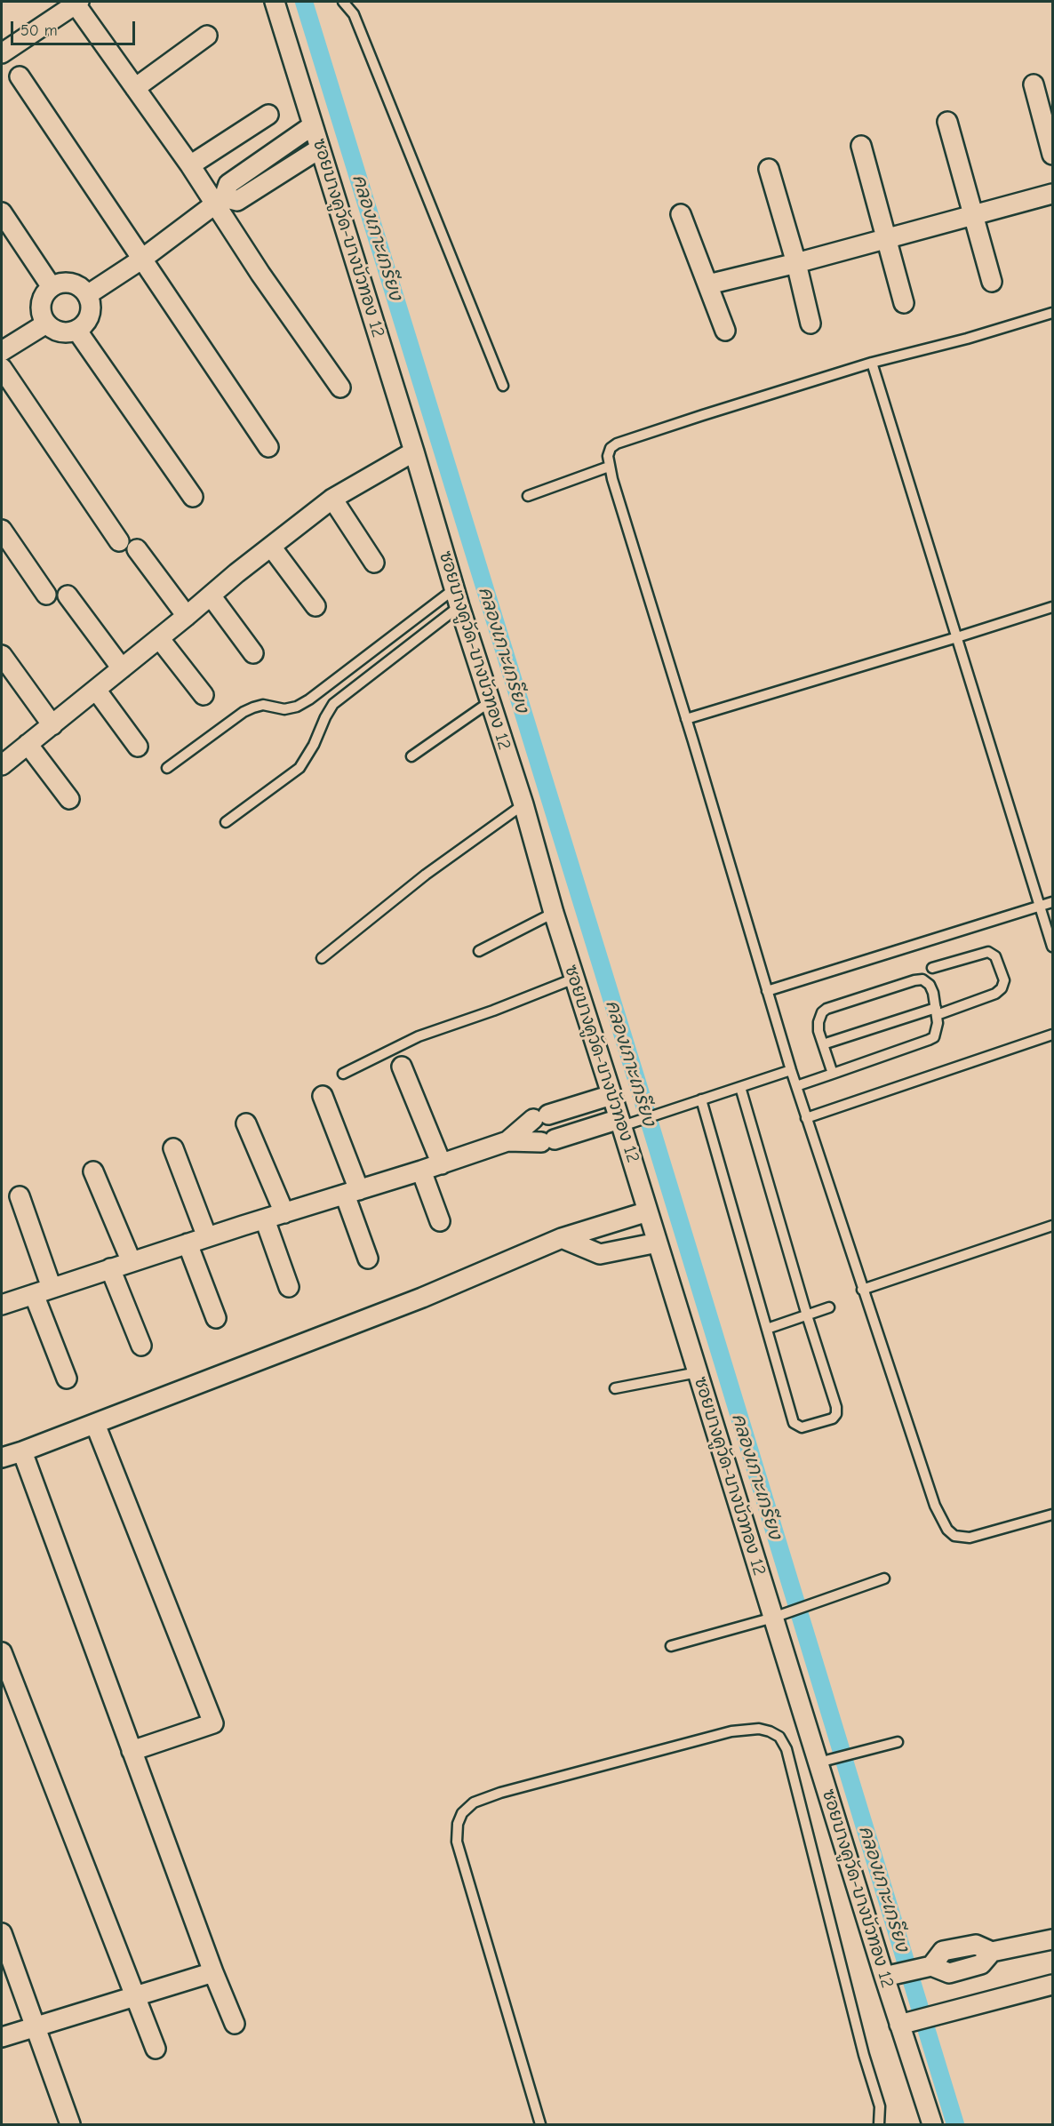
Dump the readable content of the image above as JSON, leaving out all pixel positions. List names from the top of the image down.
{
  "streets": {
    "street": ["ซอยบางคูวัด-บางบัวทอง 12"]
  },
  "water": ["คลองเกาะเกรียง"],
  "scale_bar": "50 m"
}
